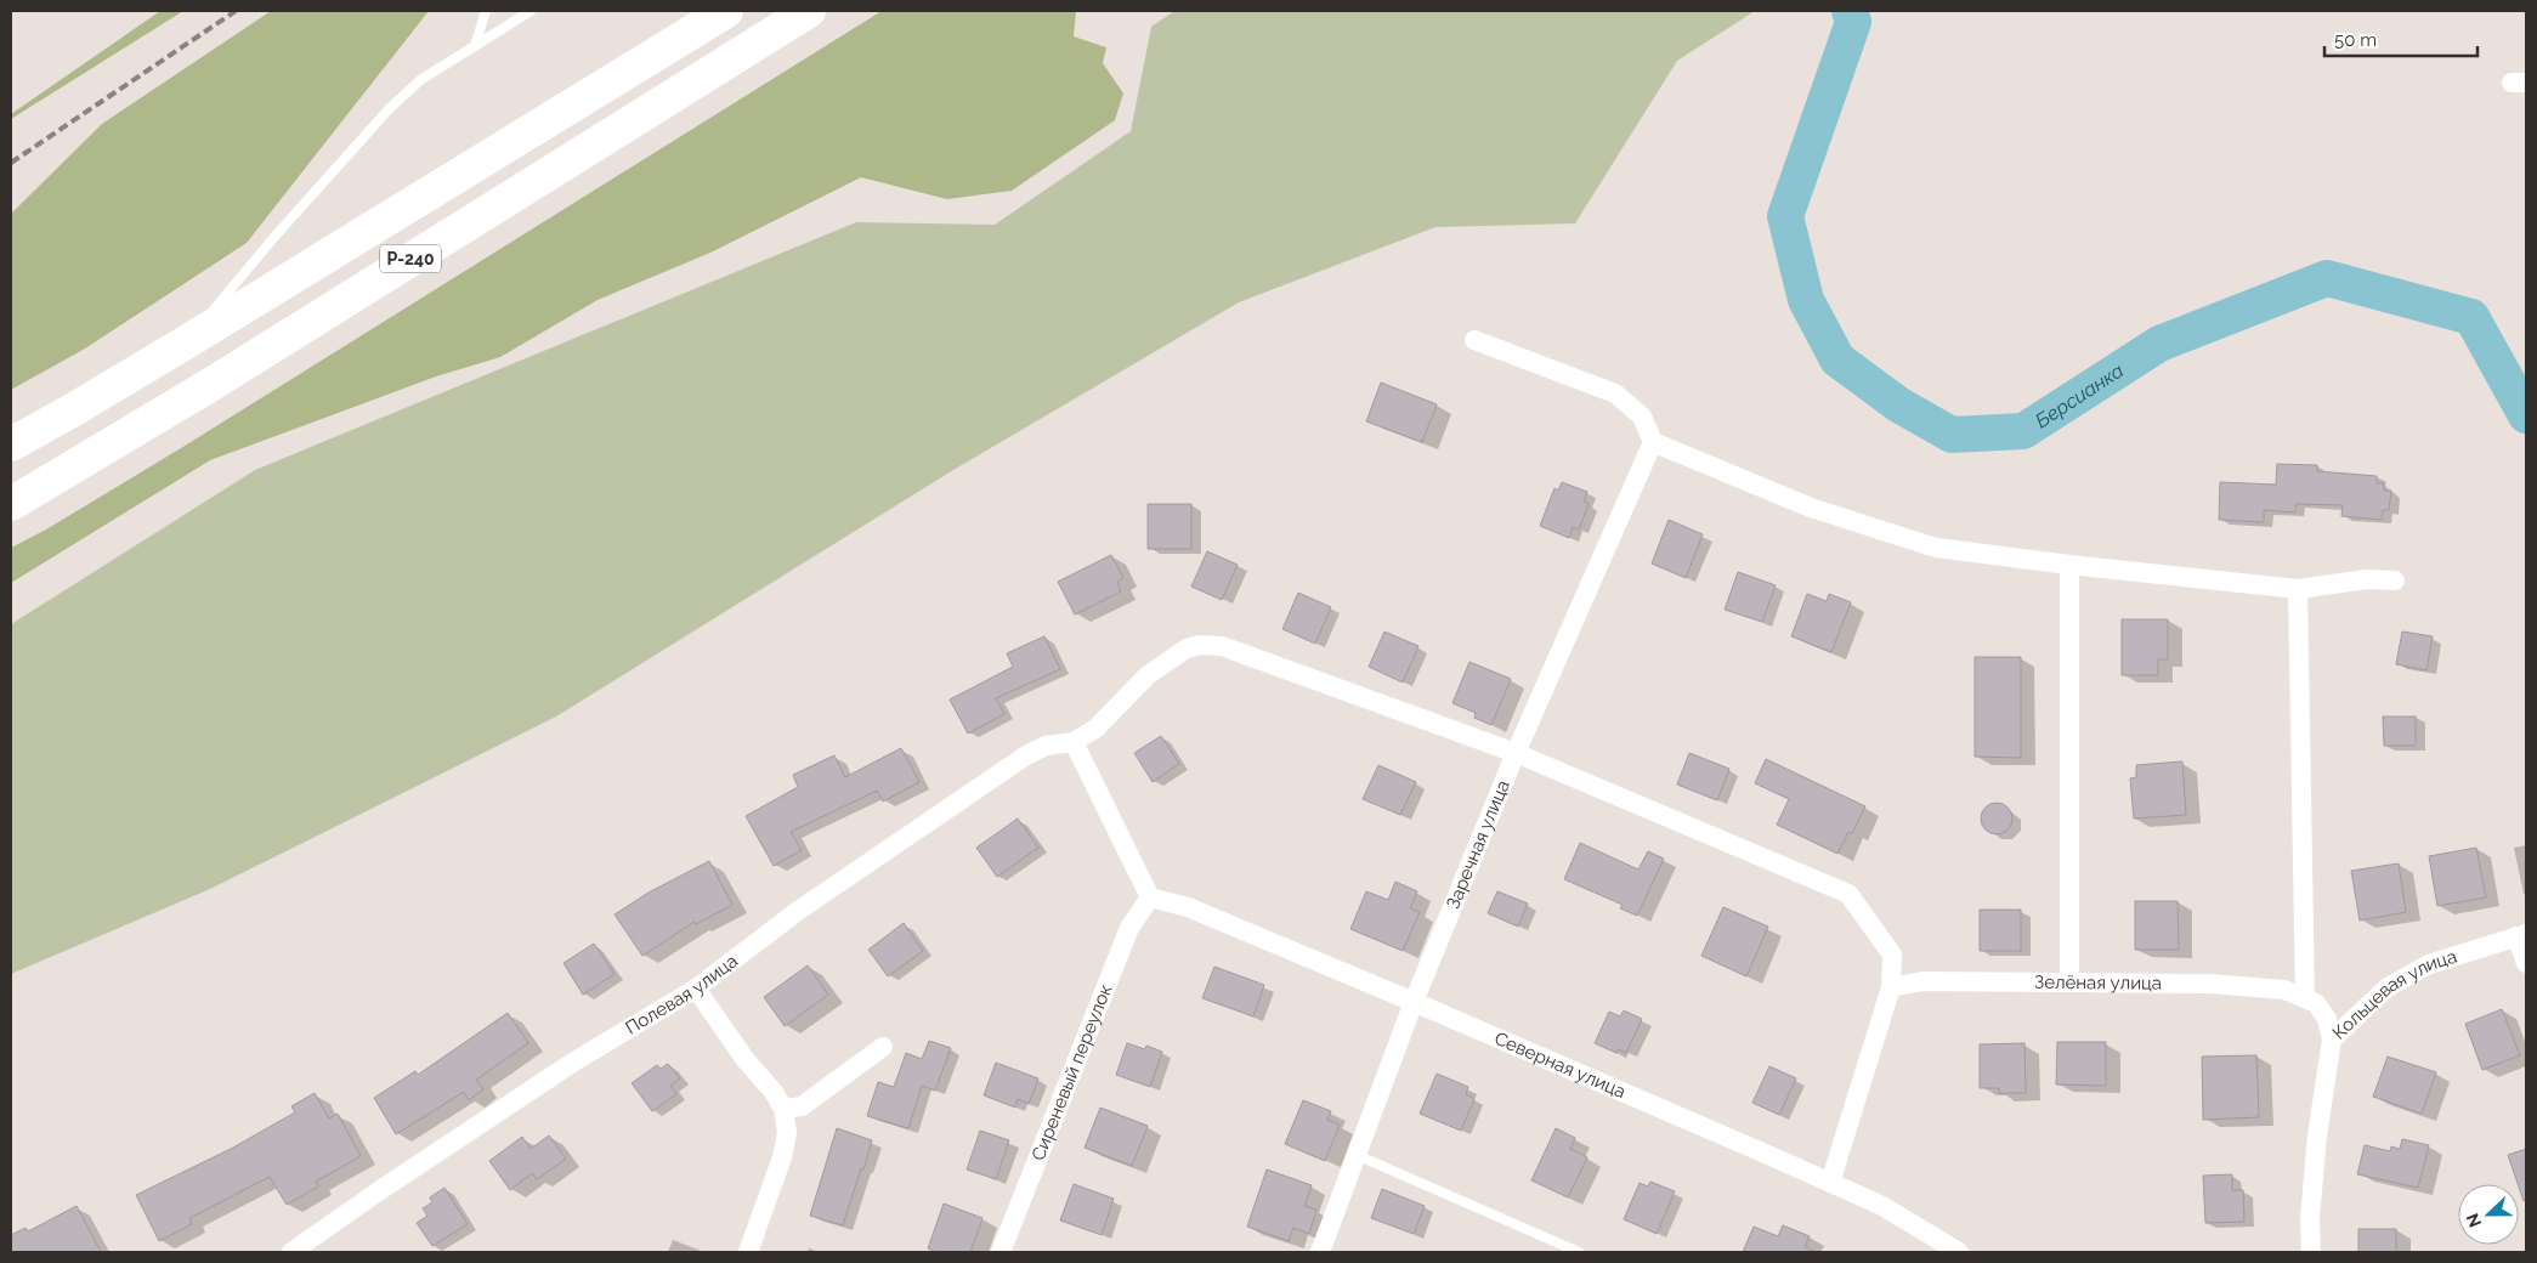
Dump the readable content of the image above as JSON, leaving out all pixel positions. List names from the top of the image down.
{
  "streets": {
    "highway": ["Р-240"],
    "street": [
      "Заречная улица",
      "Зелёная улица",
      "Полевая улица",
      "Кольцевая улица",
      "Северная улица",
      "Сиреневый переулок"
    ]
  },
  "crossings": [
    ["Заречная улица", "Северная улица"],
    ["Северная улица", "Сиреневый переулок"]
  ],
  "water": ["Берсианка"],
  "scale_bar": "50 m",
  "north": "left"
}
